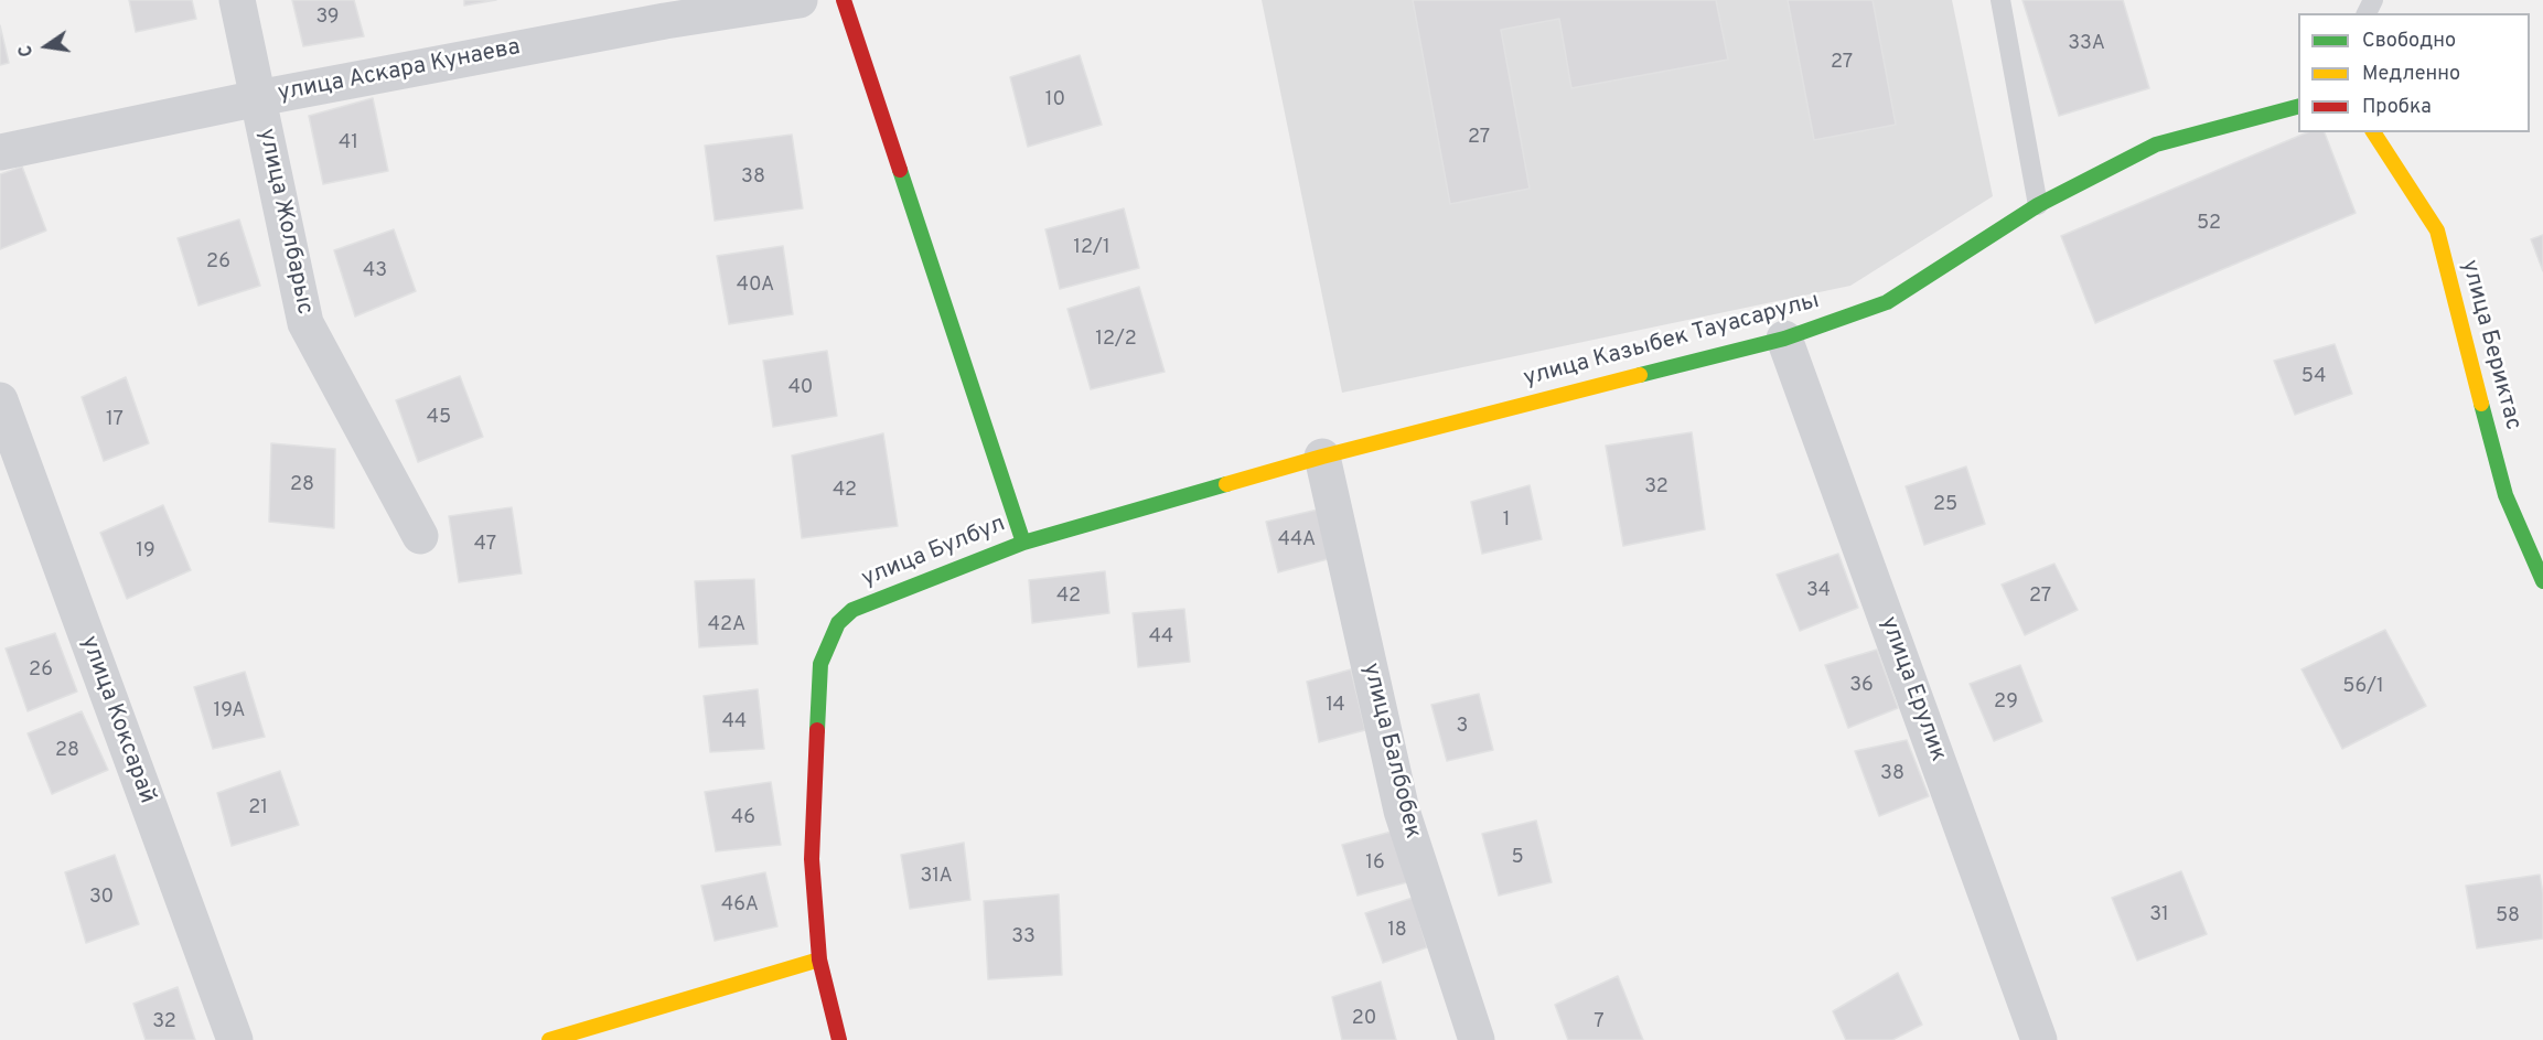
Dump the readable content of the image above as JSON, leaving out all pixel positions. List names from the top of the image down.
{
  "streets": {
    "street": [
      "улица Аскара Кунаева",
      "улица Жолбарыс",
      "улица Казыбек Тауасарулы",
      "улица Бериктас",
      "улица Булбул",
      "улица Ерулик",
      "улица Коксарай",
      "улица Балбобек"
    ]
  },
  "crossings": [
    ["улица Аскара Кунаева", "улица Жолбарыс"],
    ["улица Казыбек Тауасарулы", "улица Булбул"],
    ["улица Казыбек Тауасарулы", "улица Ерулик"],
    ["улица Казыбек Тауасарулы", "улица Балбобек"]
  ],
  "house_numbers": [
    "39",
    "33А",
    "27",
    "10",
    "27",
    "41",
    "38",
    "52",
    "12/1",
    "26",
    "43",
    "40А",
    "12/2",
    "54",
    "40",
    "45",
    "17",
    "28",
    "32",
    "42",
    "25",
    "1",
    "44А",
    "47",
    "19",
    "34",
    "42",
    "27",
    "42А",
    "44",
    "26",
    "36",
    "56/1",
    "29",
    "14",
    "19А",
    "44",
    "3",
    "28",
    "38",
    "21",
    "46",
    "5",
    "16",
    "31А",
    "30",
    "46А",
    "31",
    "58",
    "18",
    "33",
    "20",
    "32",
    "7"
  ],
  "legend": ["Свободно", "Медленно", "Пробка"],
  "north": "left"
}
